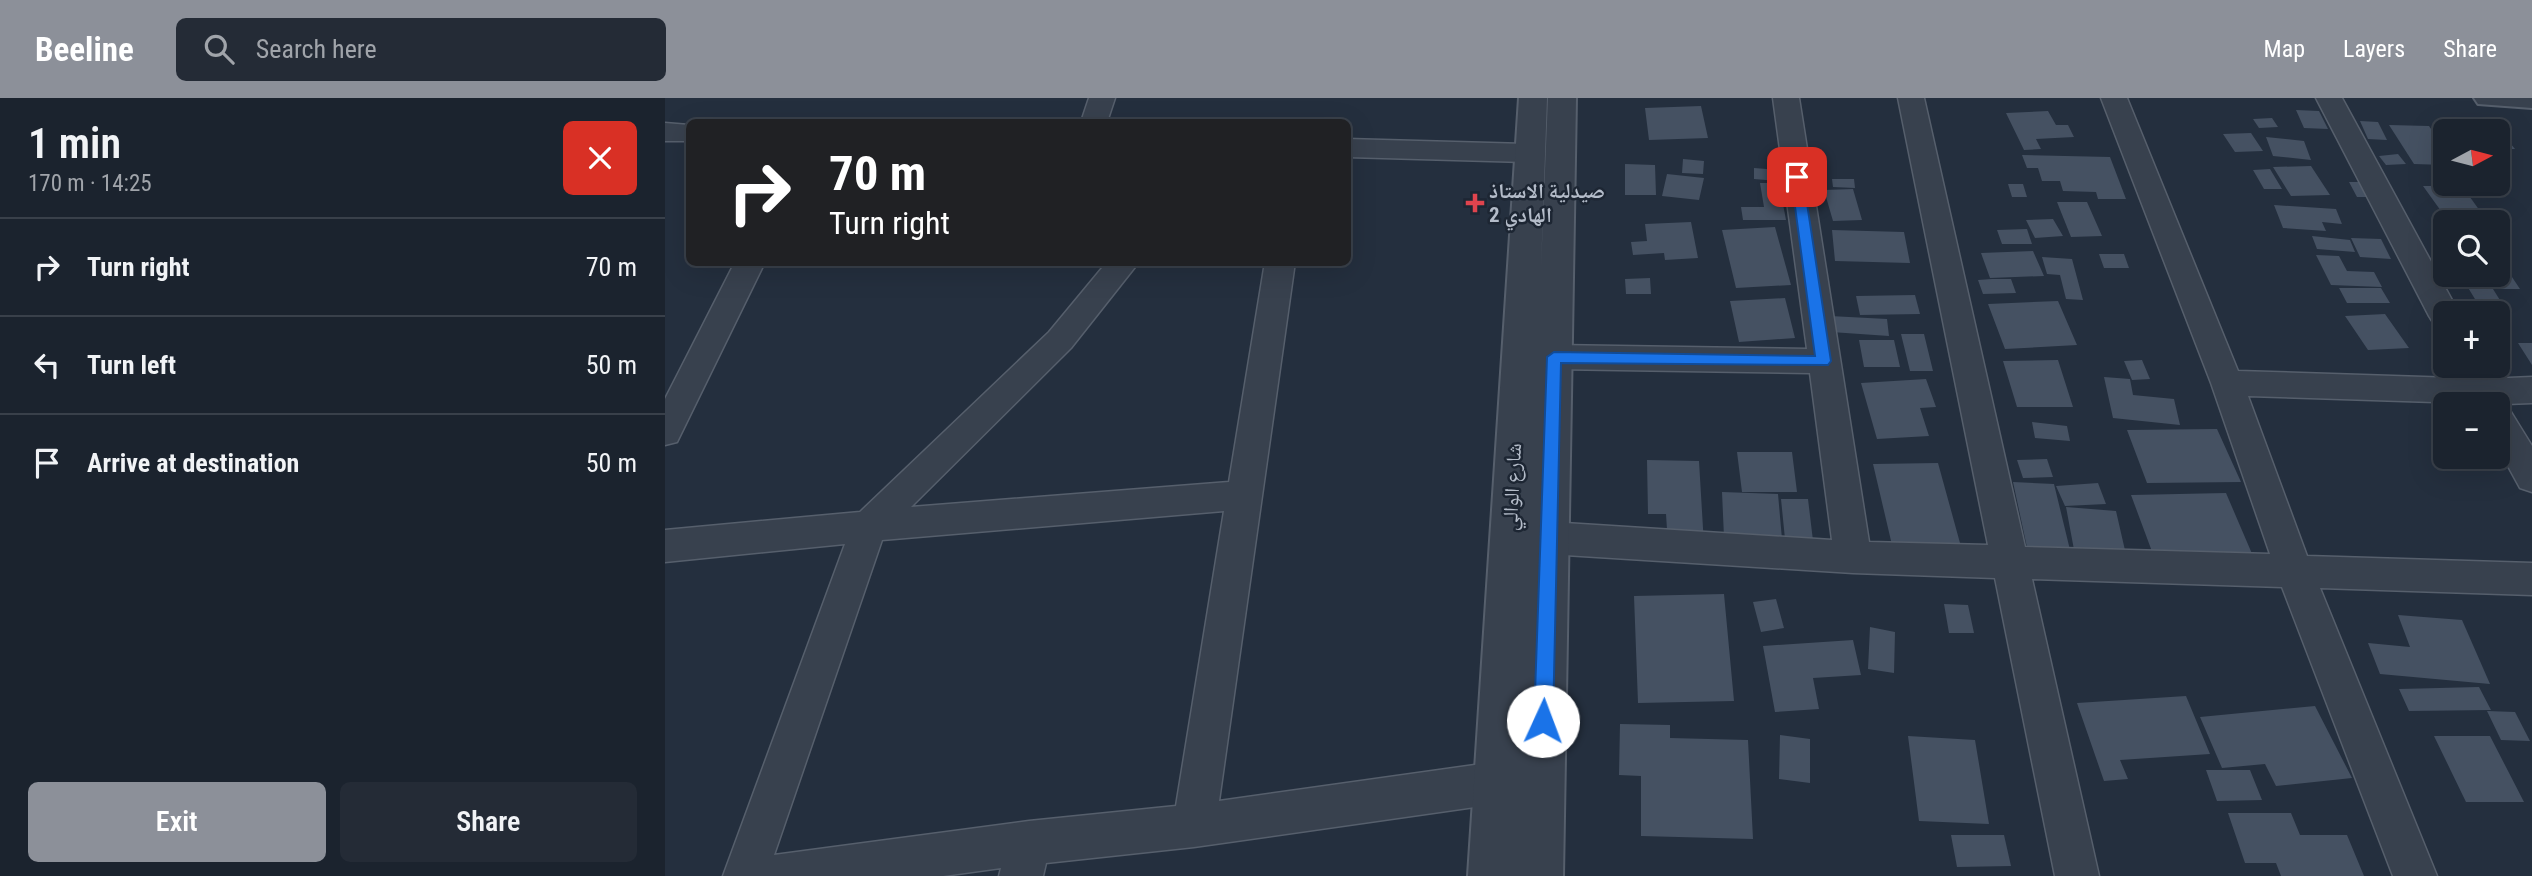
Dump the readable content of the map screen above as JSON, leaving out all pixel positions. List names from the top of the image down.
{
  "streets": {
    "street": ["شارع الوالي"]
  },
  "places": {
    "health": ["صيدلية الاستاذ الهادي 2"]
  },
  "north": "right",
  "page": {
    "header": "Beeline",
    "search": "Search here",
    "nav": ["Map", "Layers", "Share"],
    "heading": ["1 min", "170 m · 14:25"],
    "map_buttons": ["+", "−"],
    "turn": ["70 m", "Turn right"],
    "list": [
      {
        "name": "Turn right",
        "value": "70 m"
      },
      {
        "name": "Turn left",
        "value": "50 m"
      },
      {
        "name": "Arrive at destination",
        "value": "50 m"
      }
    ],
    "buttons": ["Exit", "Share"]
  }
}
